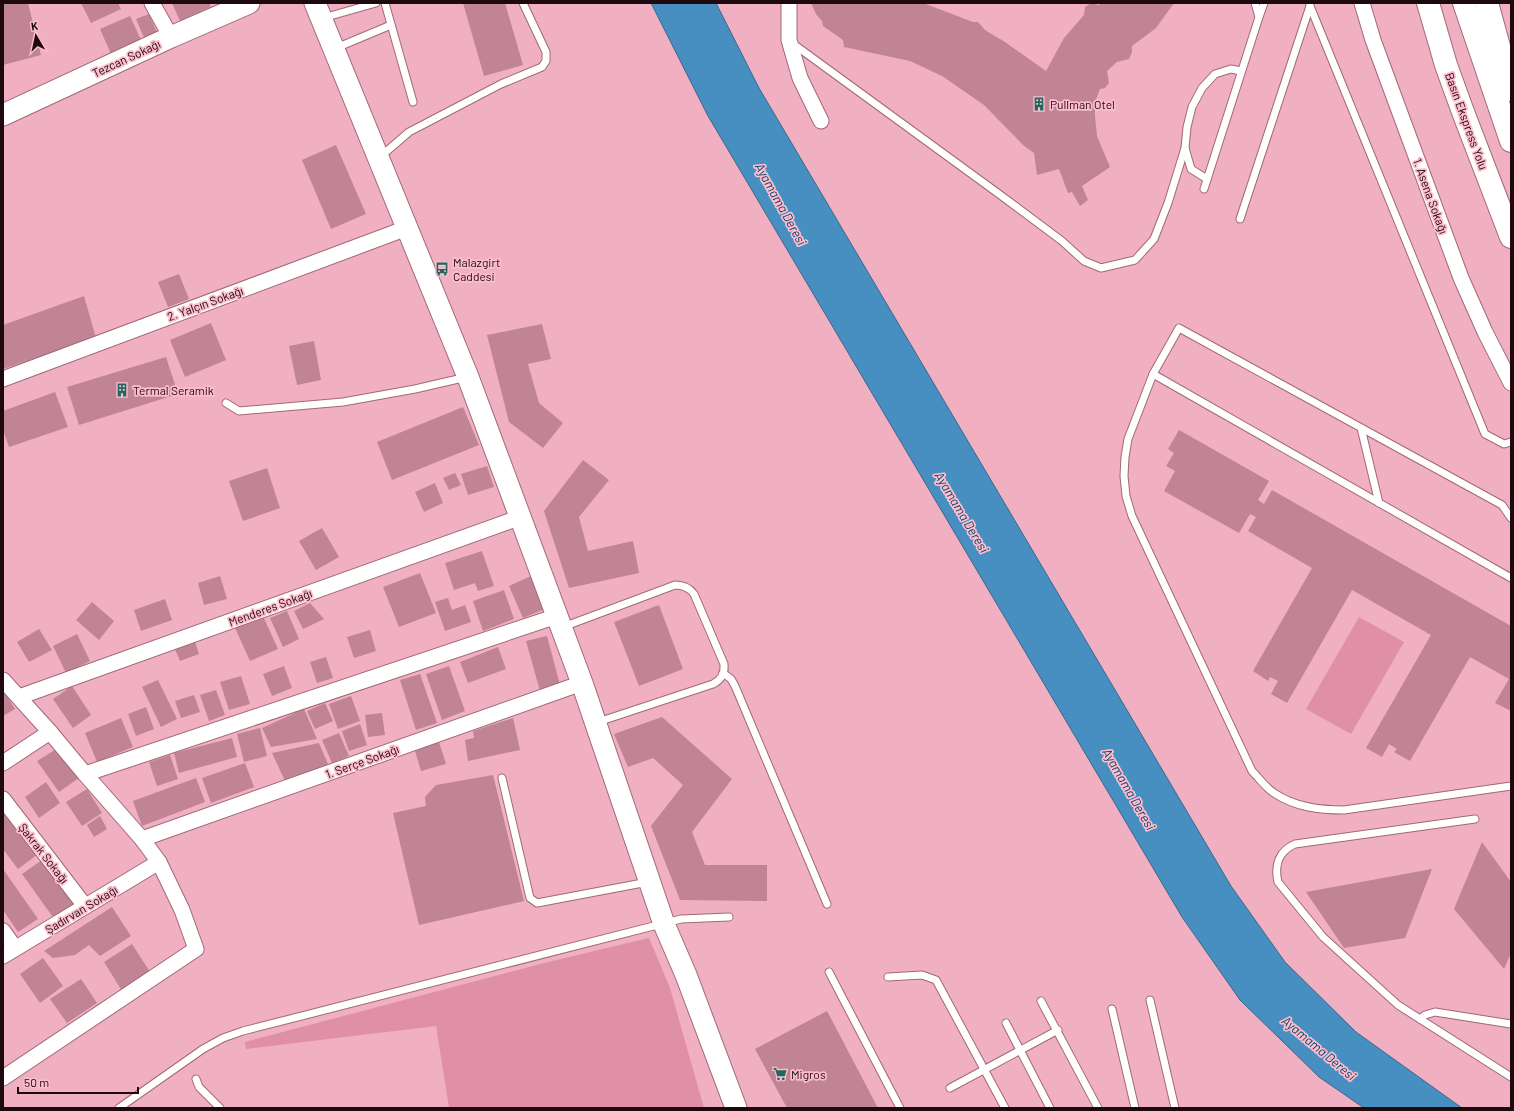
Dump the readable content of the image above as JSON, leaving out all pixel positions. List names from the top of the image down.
{
  "streets": {
    "highway": ["Basın Ekspress Yolu"],
    "main road": ["Tezcan Sokağı"],
    "street": [
      "1. Asena Sokağı",
      "2. Yalçın Sokağı",
      "Menderes Sokağı",
      "1. Serçe Sokağı",
      "Şakrak Sokağı",
      "Şadırvan Sokağı"
    ]
  },
  "crossings": [
    ["Şakrak Sokağı", "Şadırvan Sokağı"]
  ],
  "water": ["Ayamama Deresi"],
  "places": {
    "building": ["Pullman Otel", "Termal Seramik"],
    "bus stop": ["Malazgirt Caddesi"],
    "supermarket": ["Migros"]
  },
  "scale_bar": "50 m",
  "north": "top"
}
